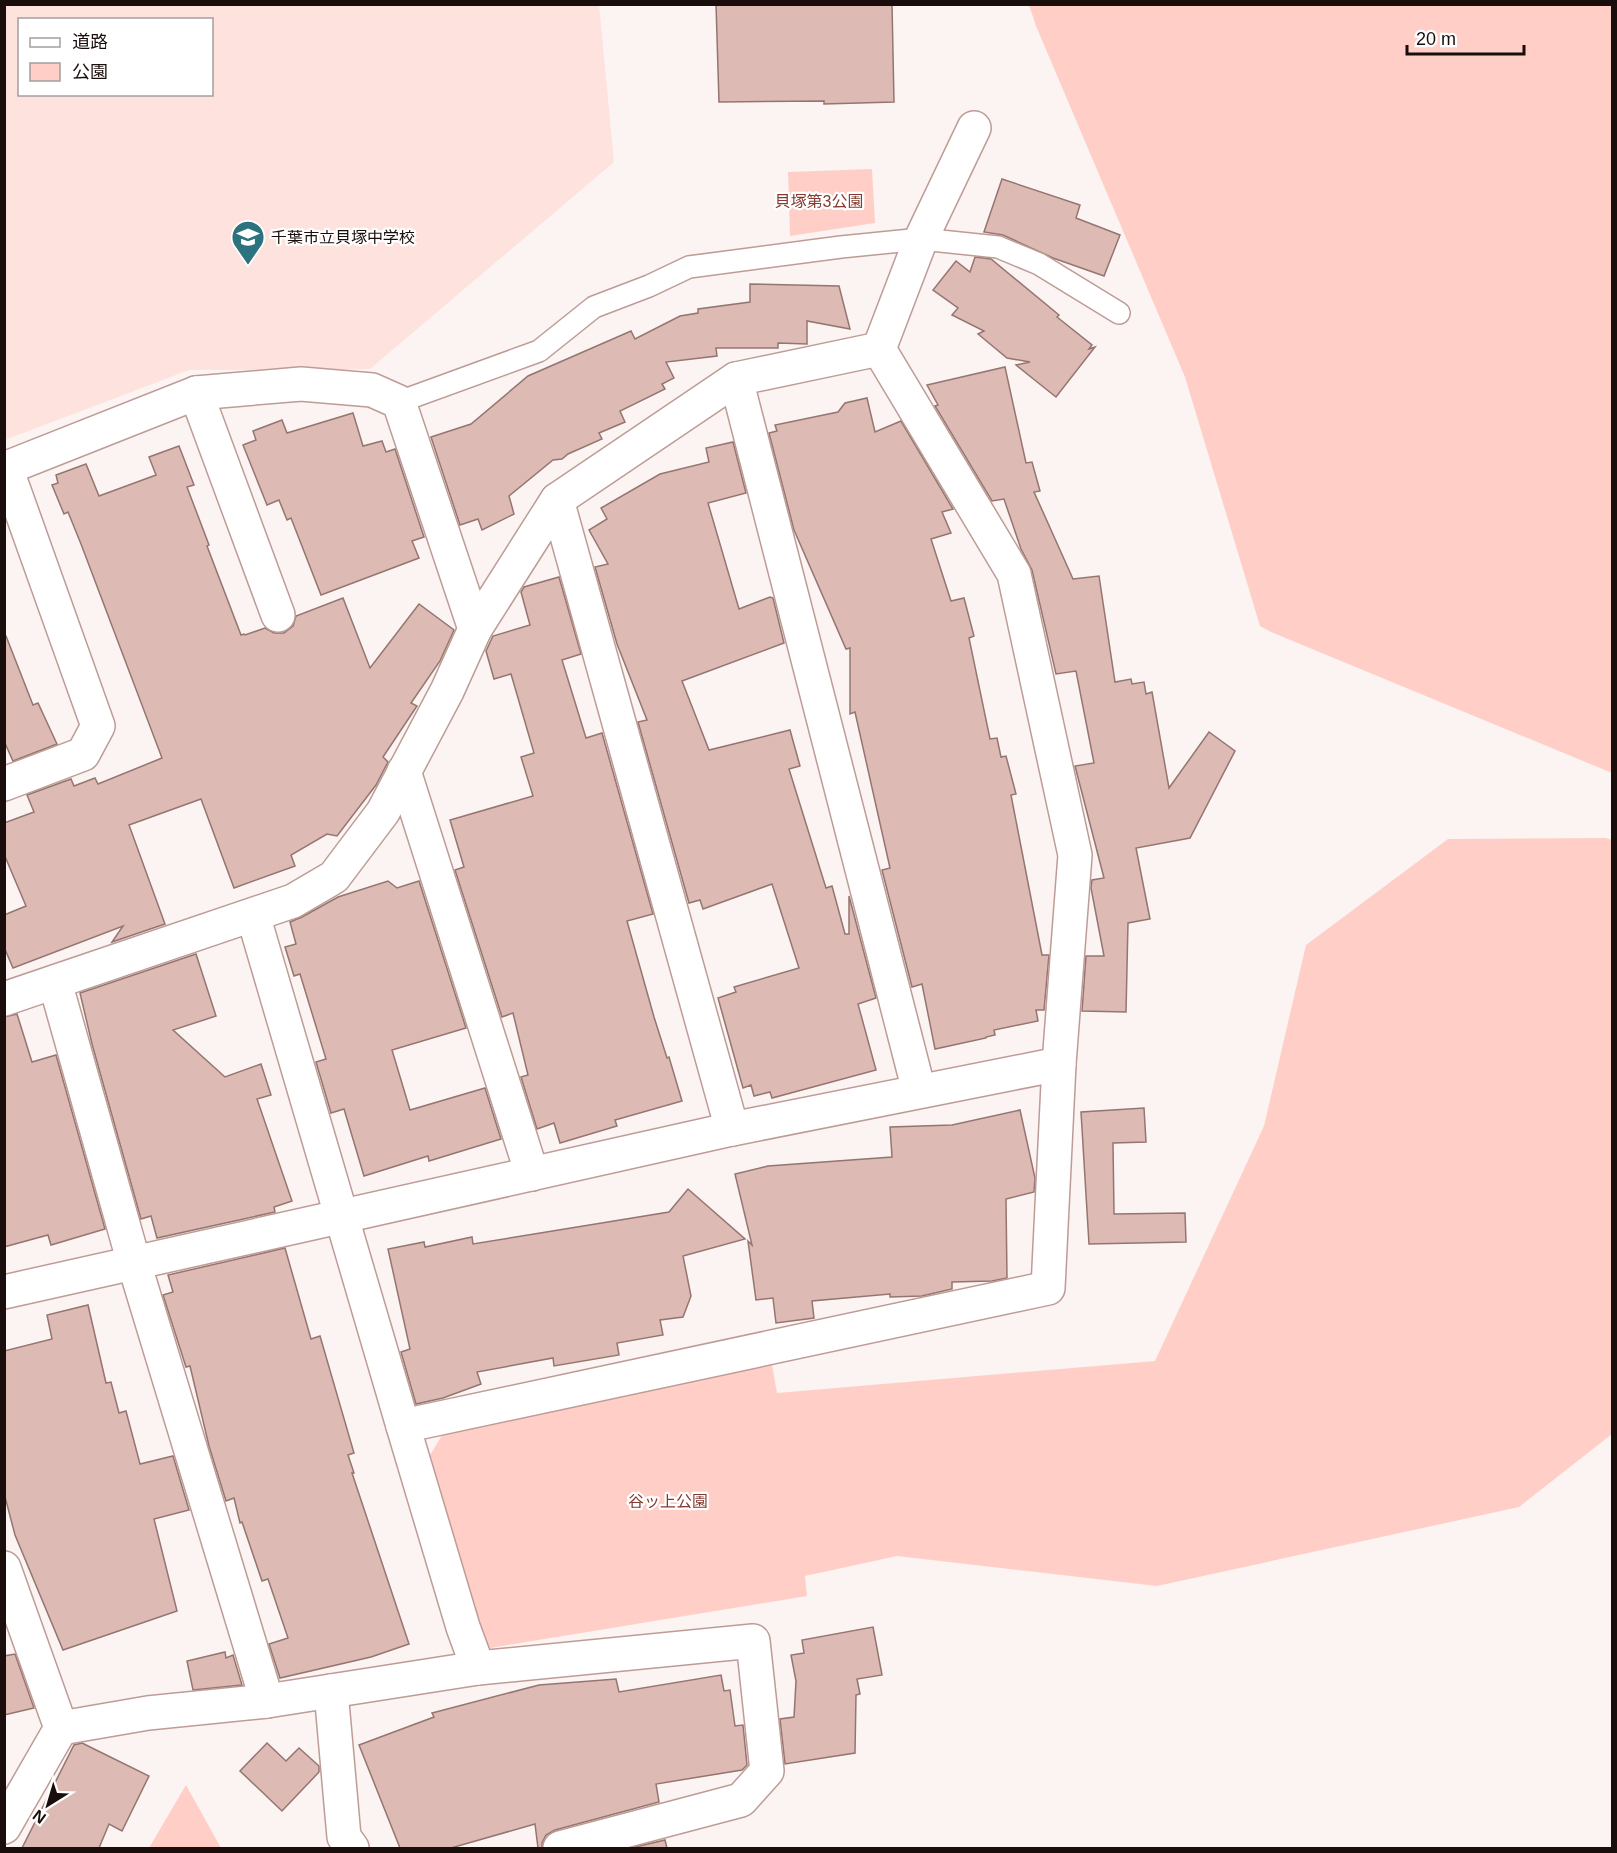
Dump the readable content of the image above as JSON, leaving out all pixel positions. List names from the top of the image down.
{
  "parks": ["貝塚第3公園", "谷ッ上公園"],
  "places": {
    "school or university": ["千葉市立貝塚中学校"]
  },
  "legend": ["道路", "公園"],
  "scale_bar": "20 m",
  "north": "bottom left"
}
